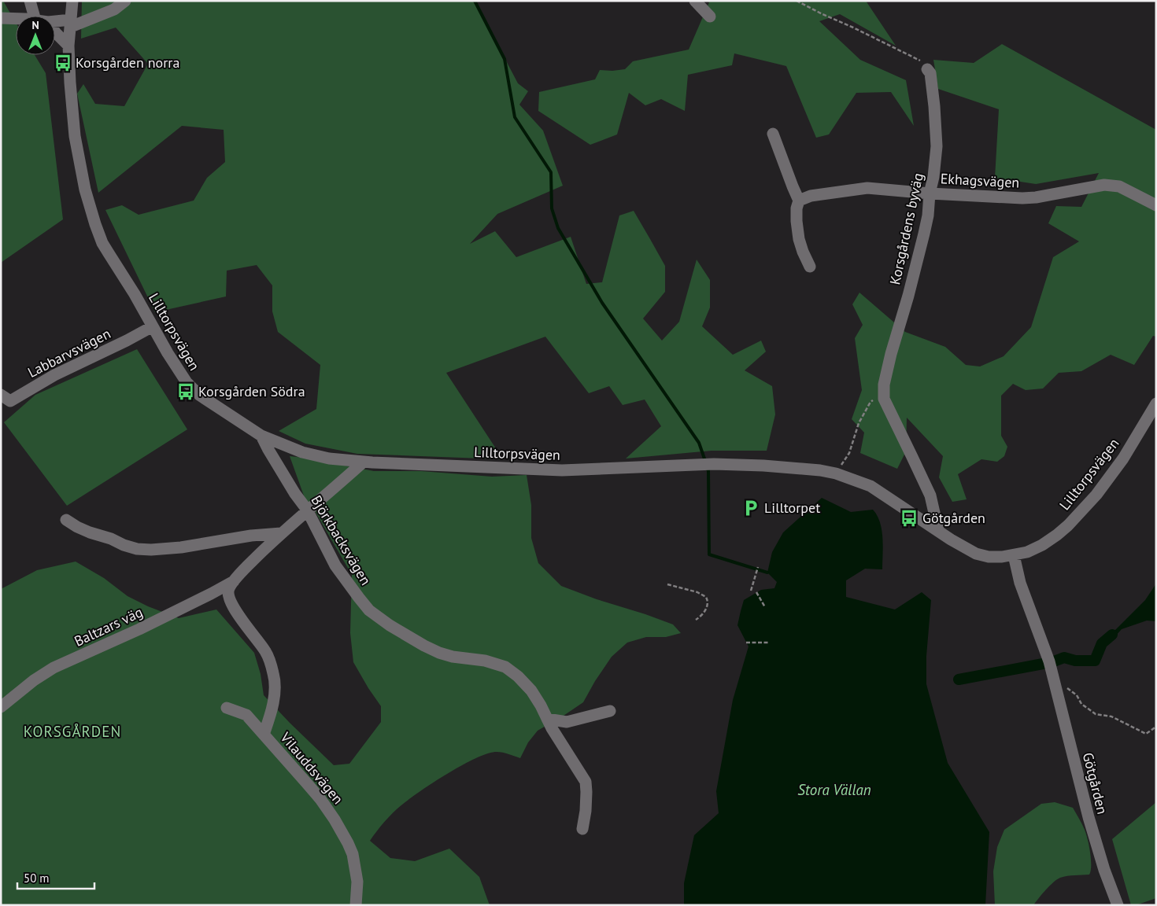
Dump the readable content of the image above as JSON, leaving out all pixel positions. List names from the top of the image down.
{
  "streets": {
    "street": [
      "Ekhagsvägen",
      "Korsgårdens byväg",
      "Lilltorpsvägen",
      "Labbarvsvägen",
      "Björkbacksvägen",
      "Baltzars väg",
      "Vilauddsvägen",
      "Götgården"
    ]
  },
  "crossings": [
    ["Ekhagsvägen", "Korsgårdens byväg"],
    ["Korsgårdens byväg", "Lilltorpsvägen"],
    ["Lilltorpsvägen", "Labbarvsvägen"],
    ["Lilltorpsvägen", "Björkbacksvägen"],
    ["Lilltorpsvägen", "Götgården"],
    ["Baltzars väg", "Vilauddsvägen"]
  ],
  "districts": ["KORSGÅRDEN"],
  "water": ["Stora Vällan"],
  "places": {
    "bus stop": ["Korsgården norra", "Korsgården Södra", "Götgården"],
    "parking": ["Lilltorpet"]
  },
  "scale_bar": "50 m",
  "north": "top"
}
